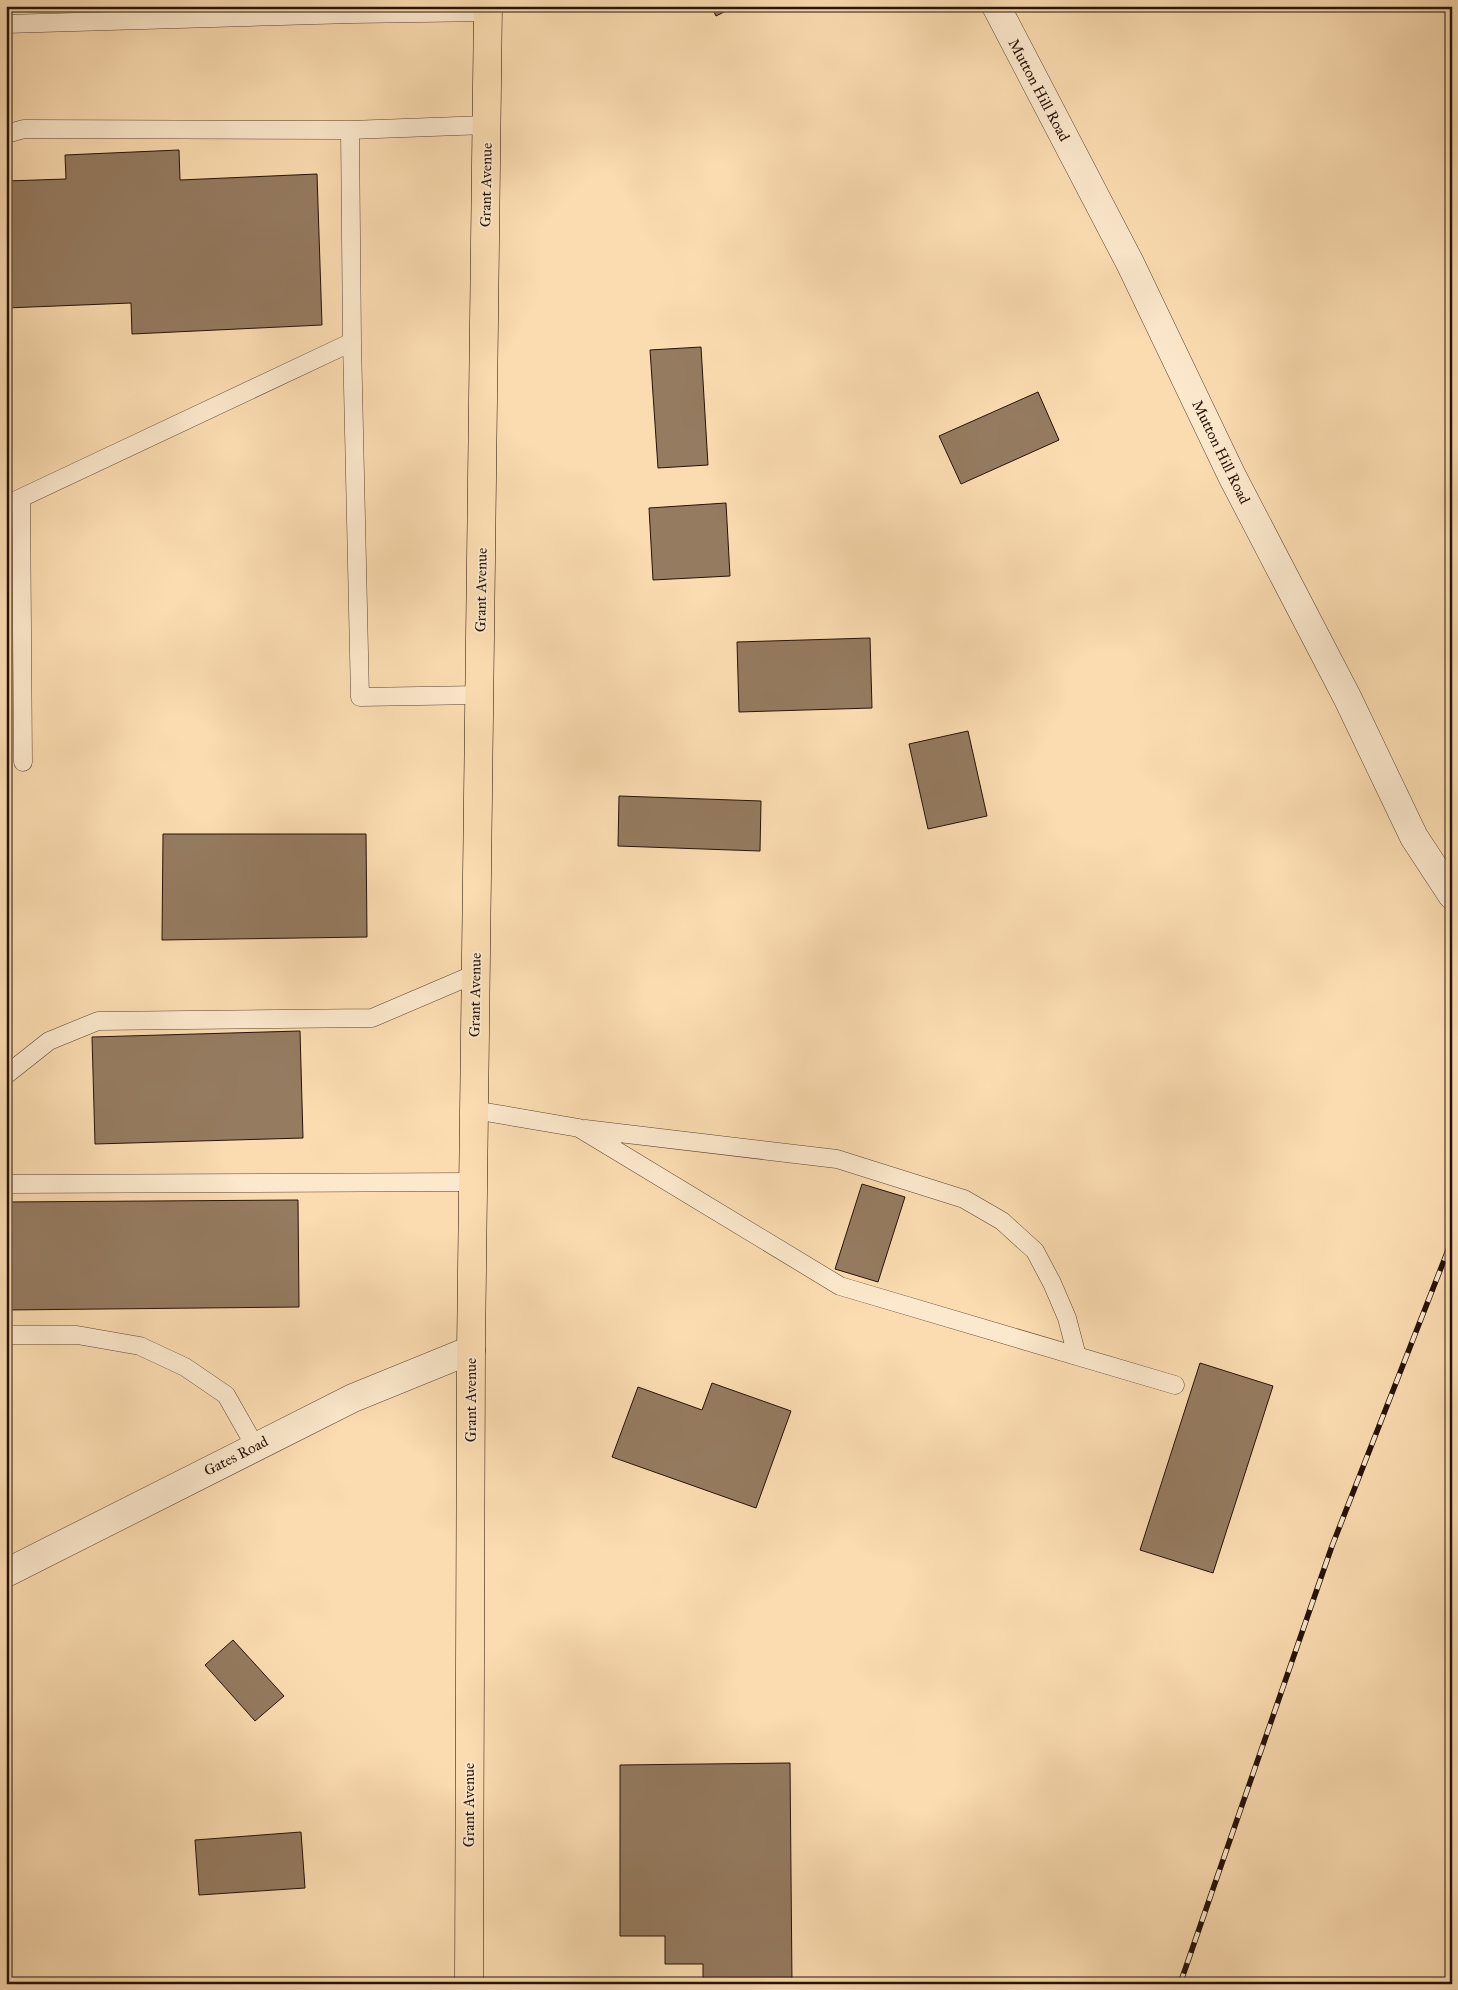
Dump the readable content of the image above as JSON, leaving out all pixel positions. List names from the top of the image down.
{
  "streets": {
    "highway": ["Grant Avenue"],
    "street": ["Mutton Hill Road", "Gates Road"]
  },
  "crossings": [
    ["Grant Avenue", "Gates Road"]
  ]
}
